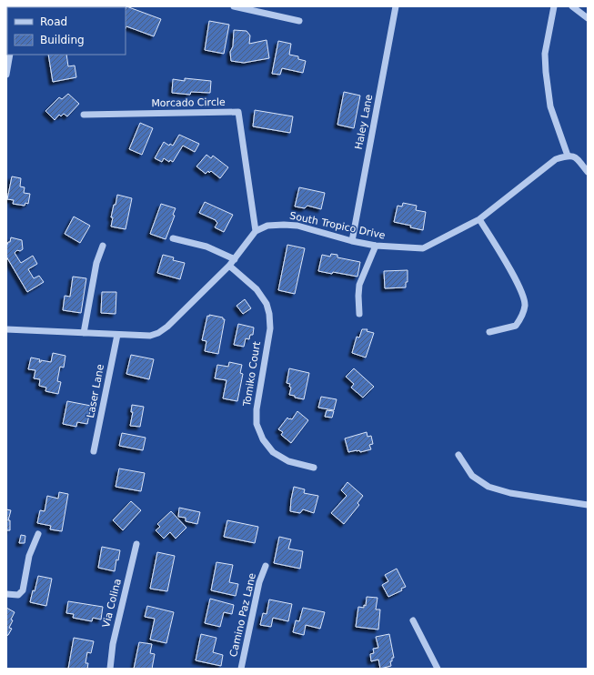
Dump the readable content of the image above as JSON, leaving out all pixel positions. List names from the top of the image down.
{
  "streets": {
    "street": [
      "Morcado Circle",
      "Haley Lane",
      "South Tropico Drive",
      "Tomiko Court",
      "Laser Lane",
      "Via Colina",
      "Camino Paz Lane"
    ]
  },
  "crossings": [
    ["Morcado Circle", "South Tropico Drive"],
    ["Haley Lane", "South Tropico Drive"]
  ],
  "legend": ["Road", "Building"]
}
